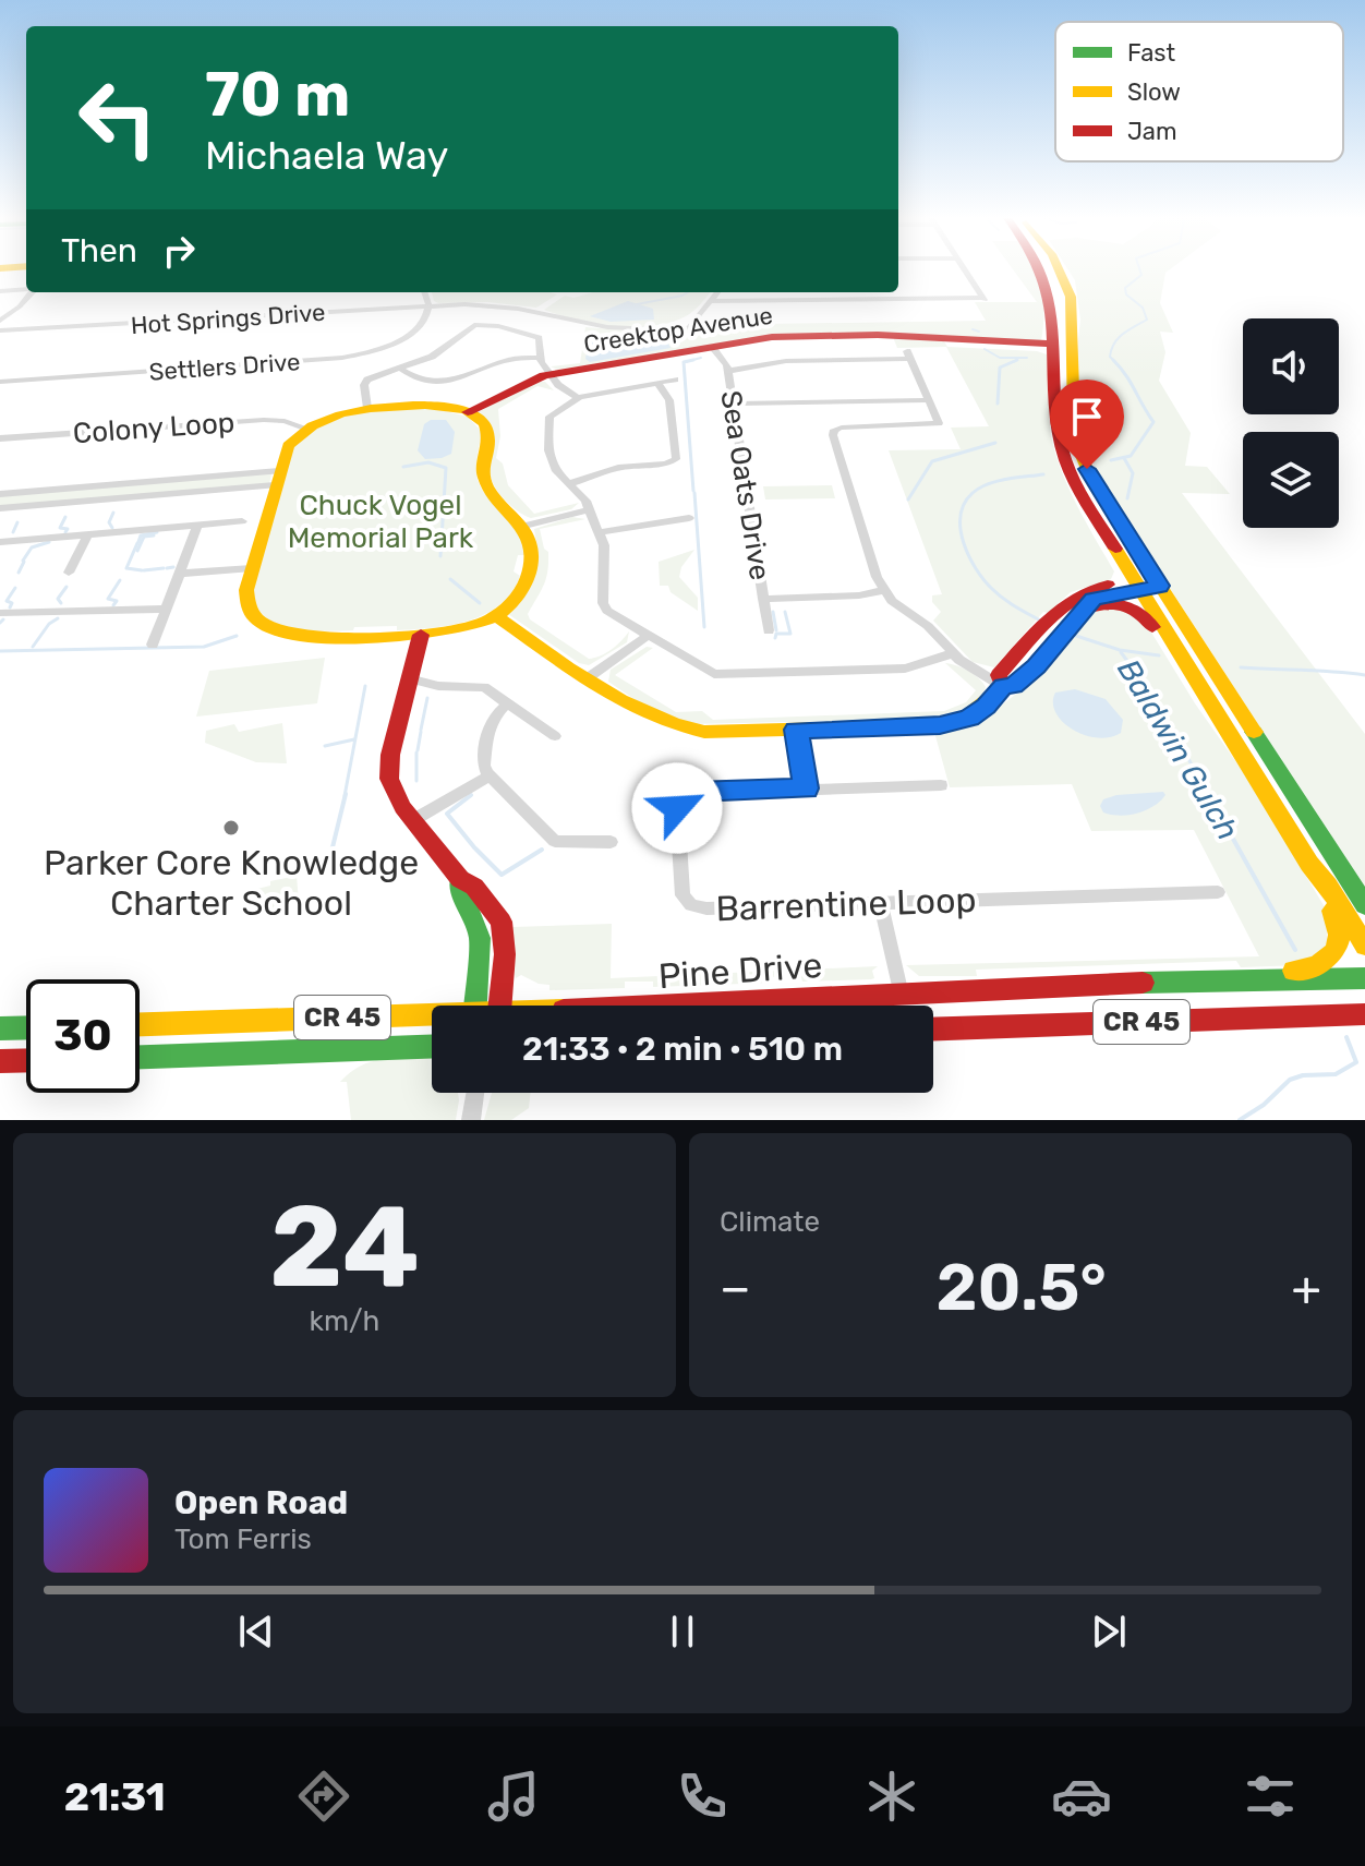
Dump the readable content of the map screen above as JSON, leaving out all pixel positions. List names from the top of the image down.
{
  "streets": {
    "main road": ["Creektop Avenue", "Pine Drive", "CR 45"],
    "street": [
      "Hot Springs Drive",
      "Settlers Drive",
      "Colony Loop",
      "Sea Oats Drive",
      "Barrentine Loop"
    ]
  },
  "crossings": [
    ["Hot Springs Drive", "Settlers Drive"],
    ["Creektop Avenue", "Colony Loop"],
    ["Creektop Avenue", "Sea Oats Drive"]
  ],
  "water": ["Baldwin Gulch"],
  "parks": ["Chuck Vogel Memorial Park"],
  "places": ["Parker Core Knowledge Charter School"],
  "legend": ["Fast", "Slow", "Jam"],
  "page": {
    "turn": ["70 m", "Michaela Way"],
    "then": "Then",
    "limit": "30",
    "trip": "21:33 · 2 min · 510 m",
    "tile": [
      ["24", "km/h"],
      "Climate"
    ],
    "heat": ["−", "20.5°", "+"],
    "song": ["Open Road", "Tom Ferris"],
    "tabs": "21:31"
  }
}
